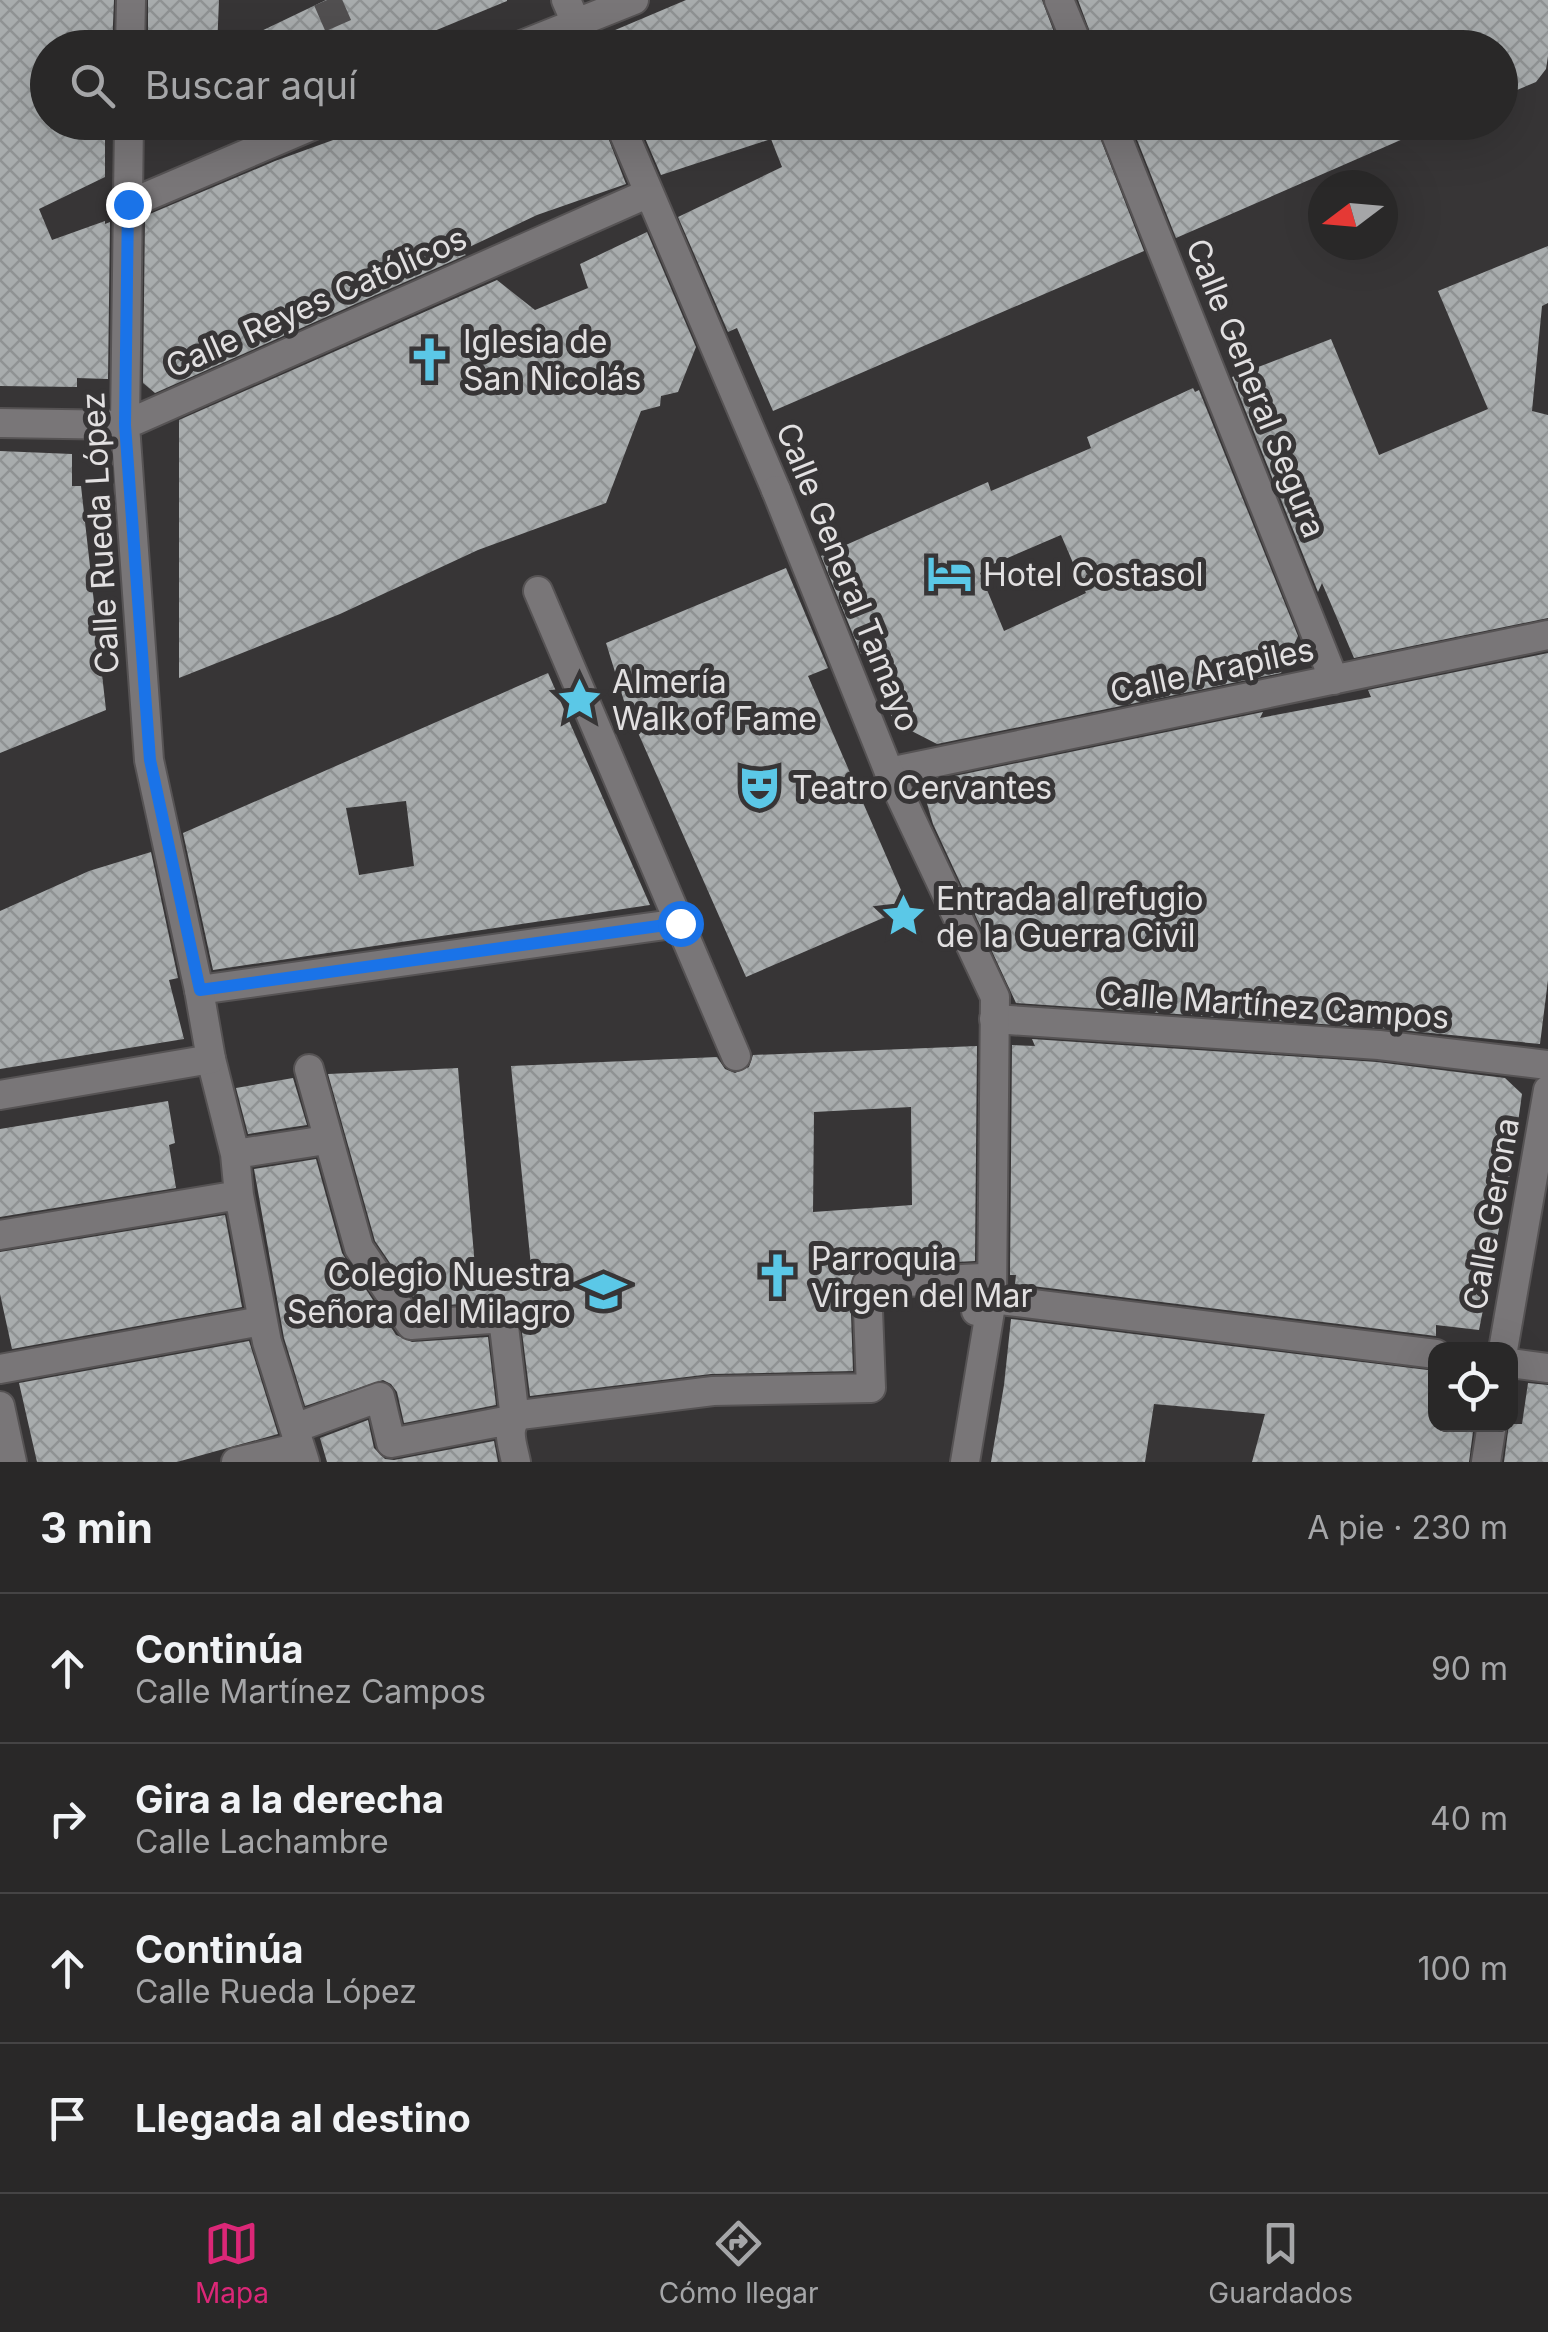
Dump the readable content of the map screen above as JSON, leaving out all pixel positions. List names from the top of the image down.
{
  "streets": {
    "street": [
      "Calle Reyes Católicos",
      "Calle General Segura",
      "Calle Rueda López",
      "Calle General Tamayo",
      "Calle Arapiles",
      "Calle Martínez Campos",
      "Calle Gerona"
    ]
  },
  "crossings": [
    ["Calle Reyes Católicos", "Calle Rueda López"],
    ["Calle Reyes Católicos", "Calle General Tamayo"],
    ["Calle General Segura", "Calle Arapiles"],
    ["Calle General Tamayo", "Calle Arapiles"],
    ["Calle General Tamayo", "Calle Martínez Campos"]
  ],
  "places": {
    "church": ["Iglesia de San Nicolás", "Parroquia Virgen del Mar"],
    "hotel": ["Hotel Costasol"],
    "place": ["Almería Walk of Fame", "Entrada al refugio de la Guerra Civil"],
    "theatre": ["Teatro Cervantes"],
    "school or university": ["Colegio Nuestra Señora del Milagro"]
  },
  "north": "left",
  "page": {
    "search": "Buscar aquí",
    "heading": ["3 min", "A pie · 230 m"],
    "list": [
      ["Continúa", "Calle Martínez Campos", "90 m"],
      ["Gira a la derecha", "Calle Lachambre", "40 m"],
      ["Continúa", "Calle Rueda López", "100 m"],
      "Llegada al destino"
    ],
    "nav": ["Mapa", "Cómo llegar", "Guardados"]
  }
}
